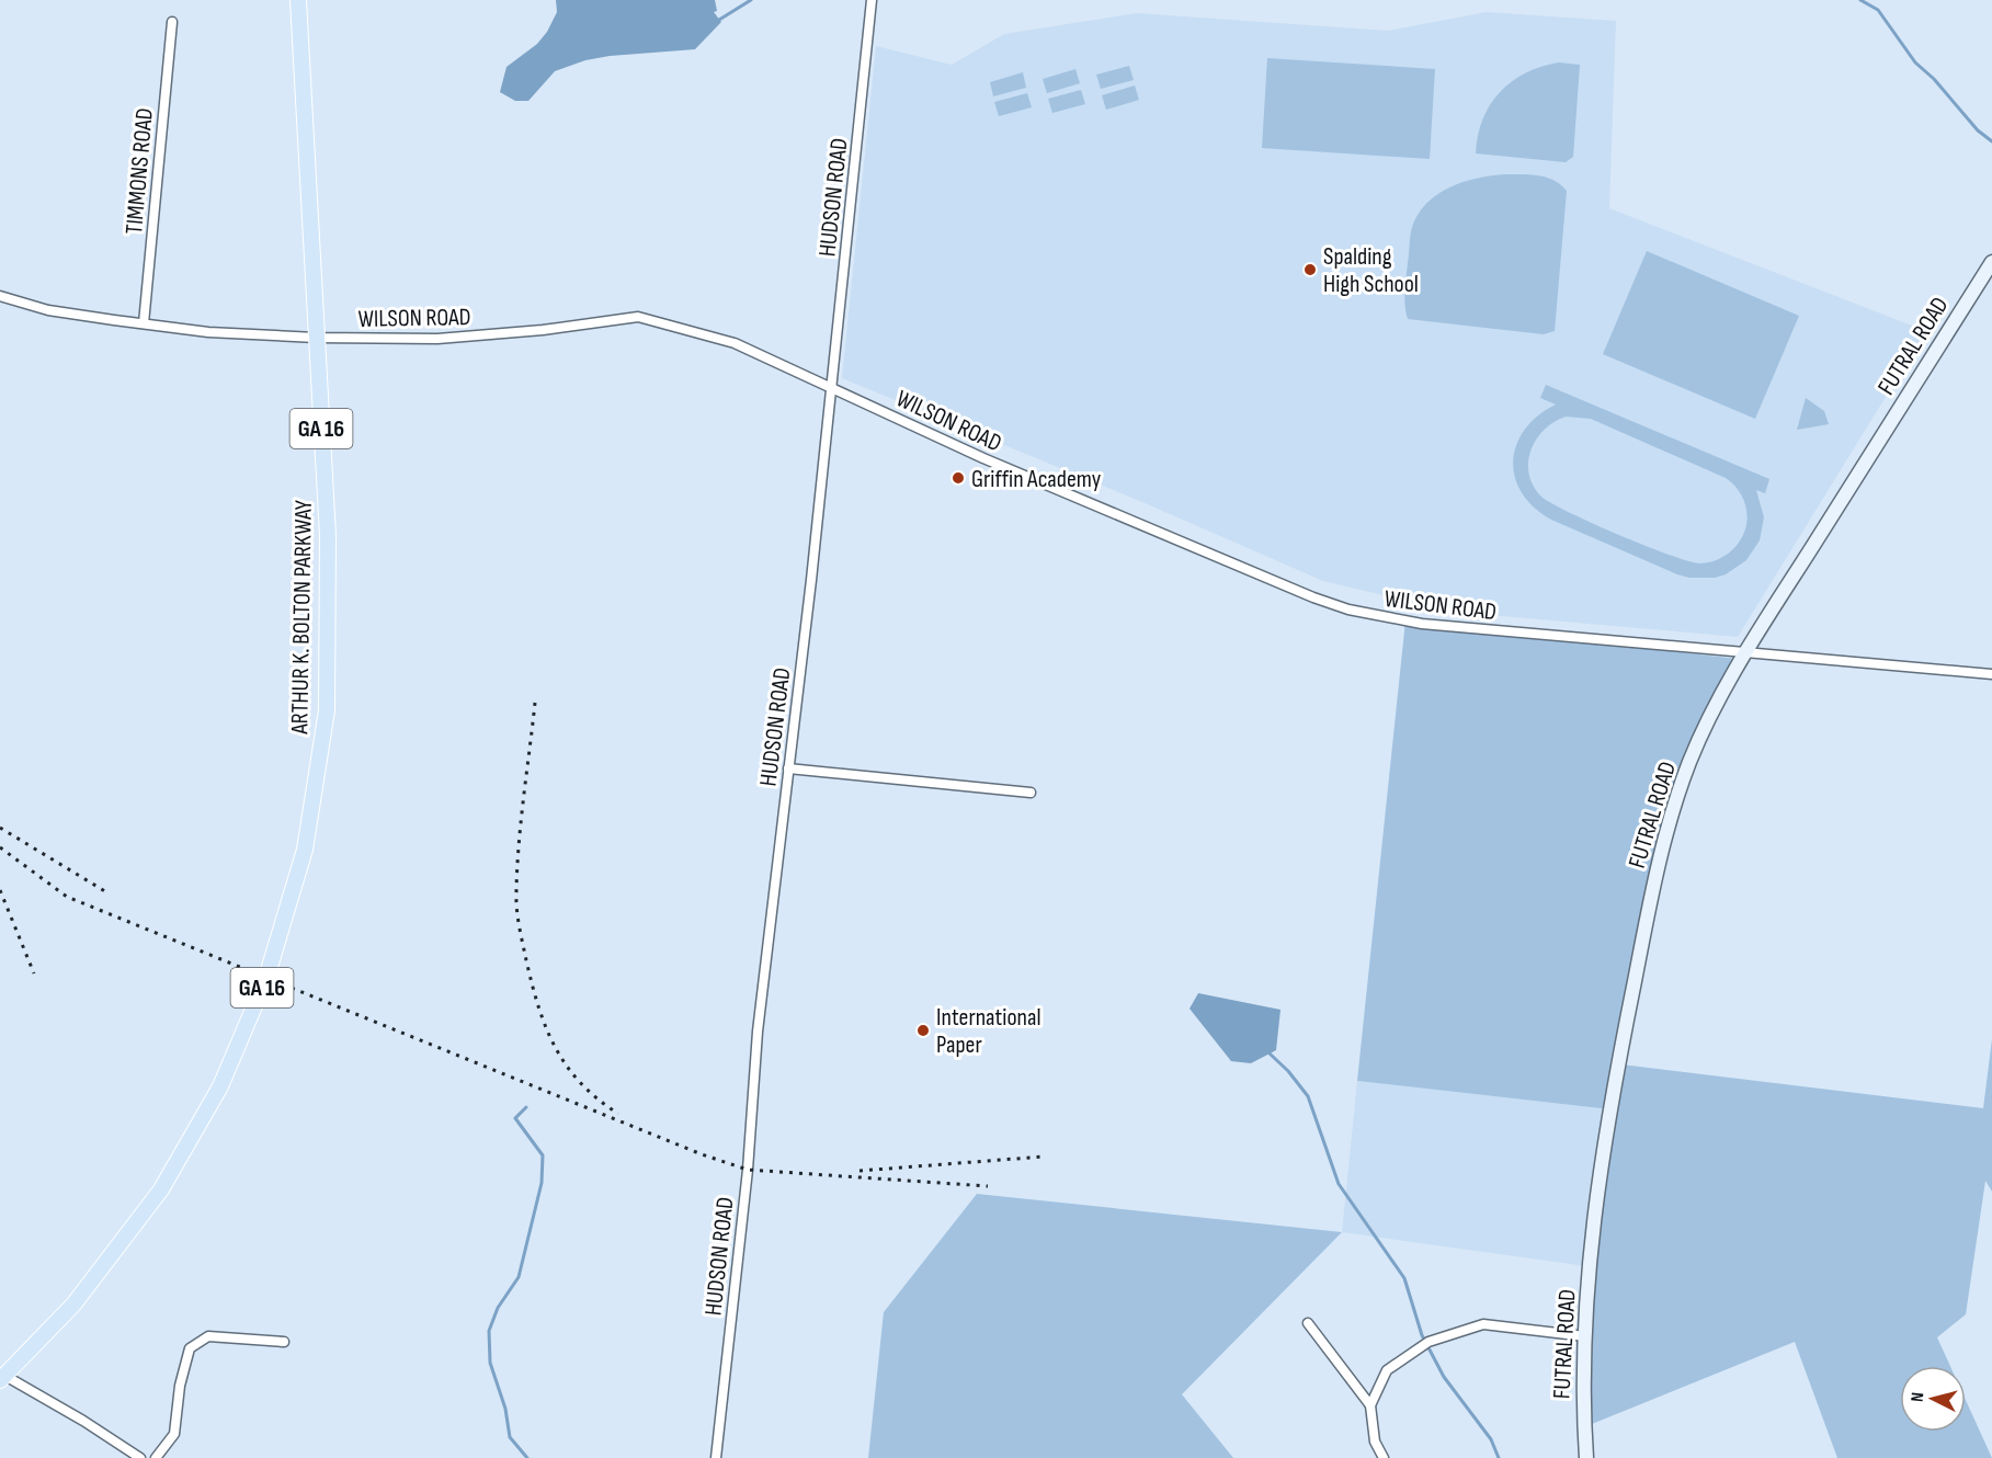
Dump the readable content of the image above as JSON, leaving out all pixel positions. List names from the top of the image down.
{
  "streets": {
    "main road": ["GA 16", "ARTHUR K. BOLTON PARKWAY"],
    "street": [
      "TIMMONS ROAD",
      "HUDSON ROAD",
      "WILSON ROAD",
      "FUTRAL ROAD"
    ]
  },
  "crossings": [
    ["TIMMONS ROAD", "WILSON ROAD"],
    ["HUDSON ROAD", "WILSON ROAD"],
    ["WILSON ROAD", "FUTRAL ROAD"],
    ["WILSON ROAD", "ARTHUR K. BOLTON PARKWAY"]
  ],
  "places": ["Spalding High School", "Griffin Academy", "International Paper"],
  "north": "left"
}
